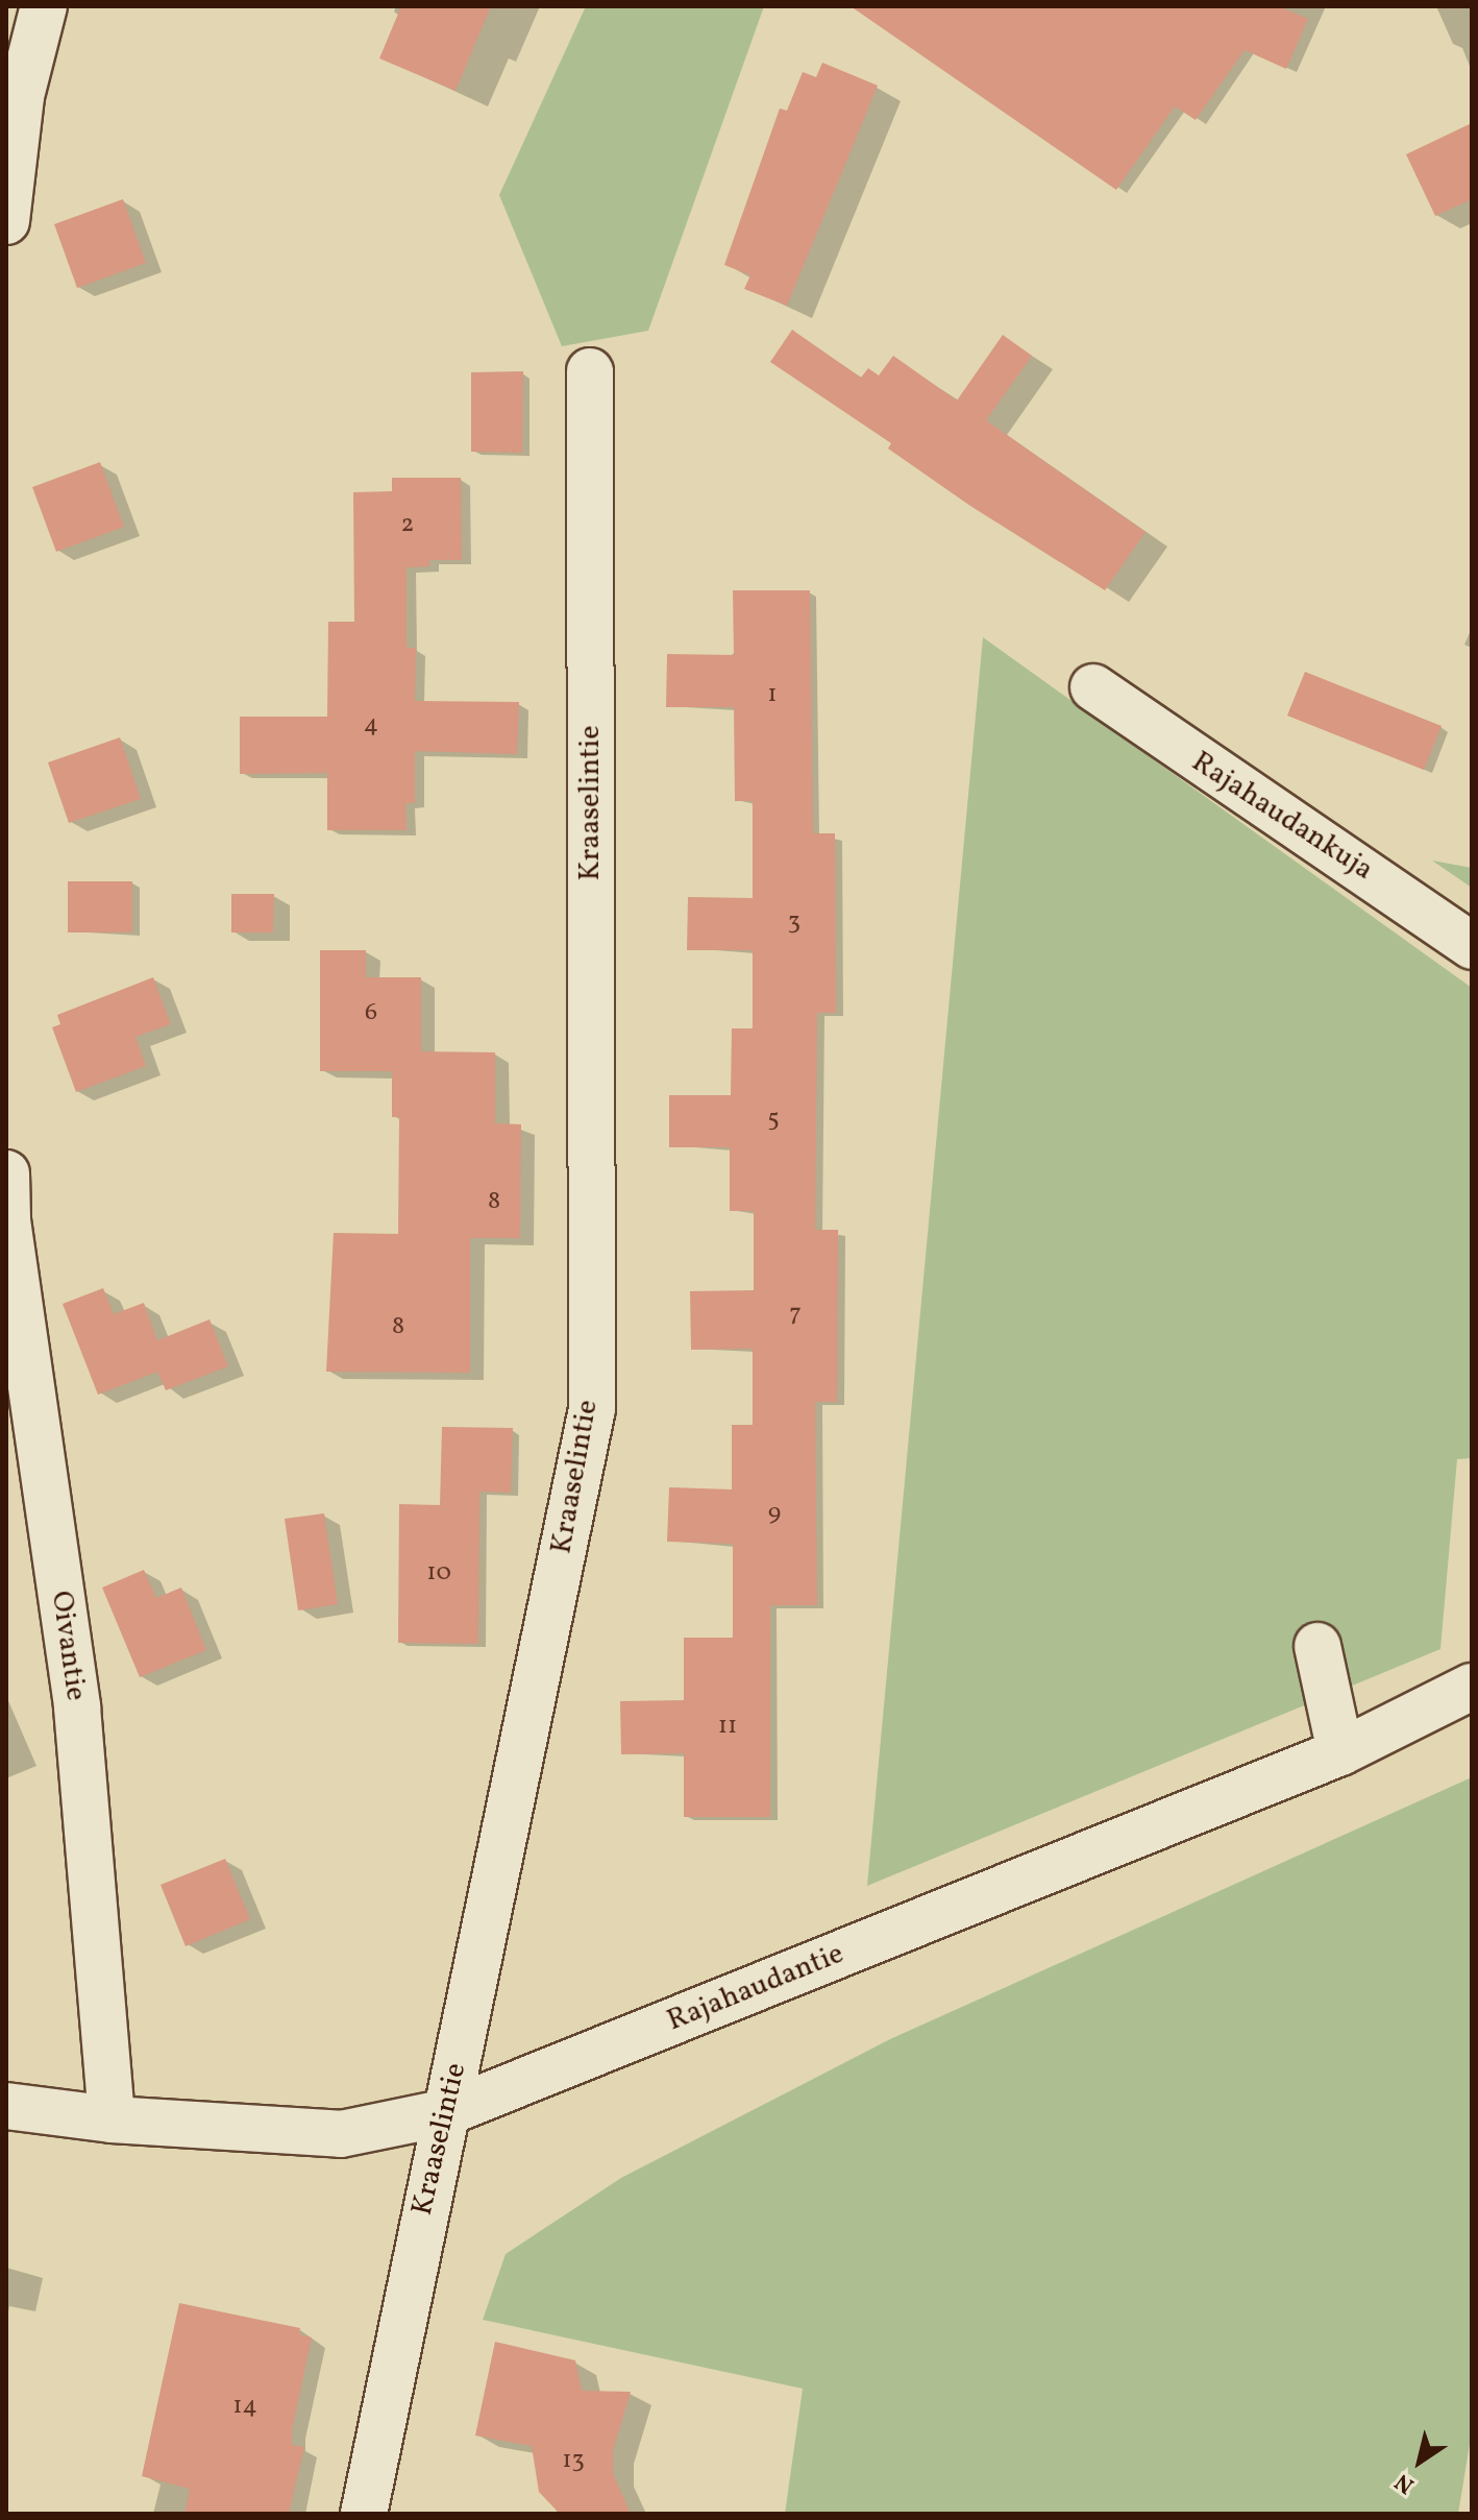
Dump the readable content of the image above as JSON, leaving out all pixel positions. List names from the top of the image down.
{
  "streets": {
    "street": [
      "Kraaselintie",
      "Rajahaudankuja",
      "Oivantie",
      "Rajahaudantie"
    ]
  },
  "crossings": [
    ["Kraaselintie", "Rajahaudantie"],
    ["Oivantie", "Rajahaudantie"]
  ],
  "house_numbers": [
    "2",
    "1",
    "4",
    "3",
    "6",
    "5",
    "8",
    "7",
    "8",
    "9",
    "10",
    "11",
    "14",
    "13"
  ],
  "north": "bottom left"
}
